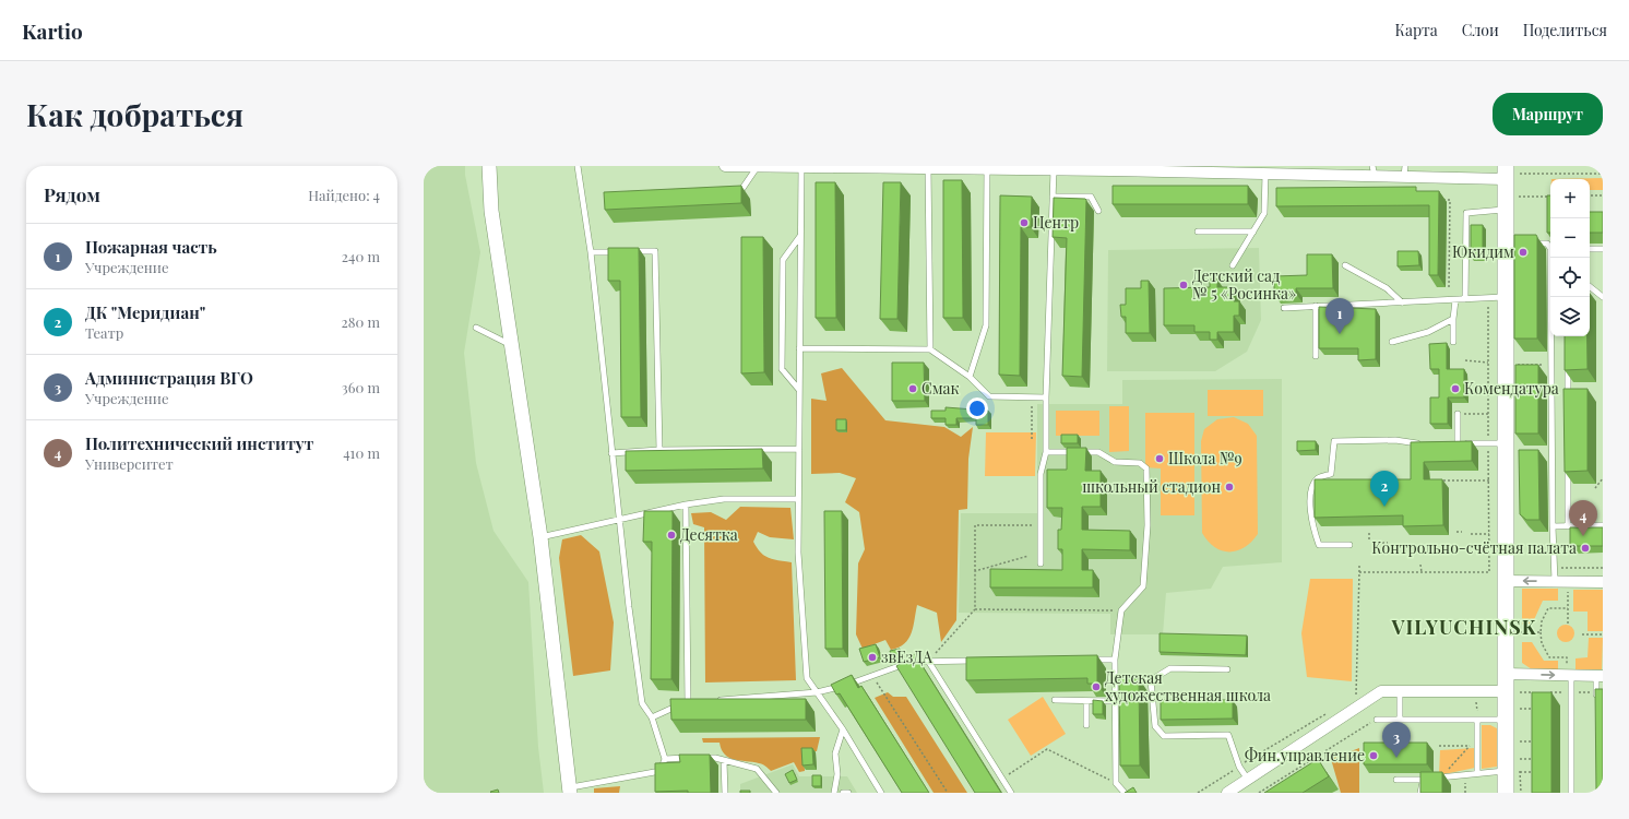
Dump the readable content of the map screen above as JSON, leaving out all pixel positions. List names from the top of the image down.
{
  "districts": ["VILYUCHINSK"],
  "places": [
    "Центр",
    "Юкидим",
    "Детский сад № 5 «Росинка»",
    "Смак",
    "Комендатура",
    "Школа №9",
    "школьный стадион",
    "Десятка",
    "Контрольно-счётная палата",
    "звЕзДА",
    "Детская художественная школа",
    "Фин.управление"
  ],
  "page": {
    "header": "Kartio",
    "nav": ["Карта", "Слои", "Поделиться"],
    "buttons": "Маршрут",
    "title": "Как добраться",
    "heading": ["Рядом", "Найдено: 4"],
    "map_buttons": ["+", "−"],
    "list": [
      {
        "mark": "1",
        "name": "Пожарная часть",
        "note": "Учреждение",
        "value": "240 m"
      },
      {
        "mark": "2",
        "name": "ДК \"Меридиан\"",
        "note": "Театр",
        "value": "280 m"
      },
      {
        "mark": "3",
        "name": "Администрация ВГО",
        "note": "Учреждение",
        "value": "360 m"
      },
      {
        "mark": "4",
        "name": "Политехнический институт",
        "note": "Университет",
        "value": "410 m"
      }
    ],
    "pins": [
      "1",
      "2",
      "4",
      "3"
    ]
  }
}
